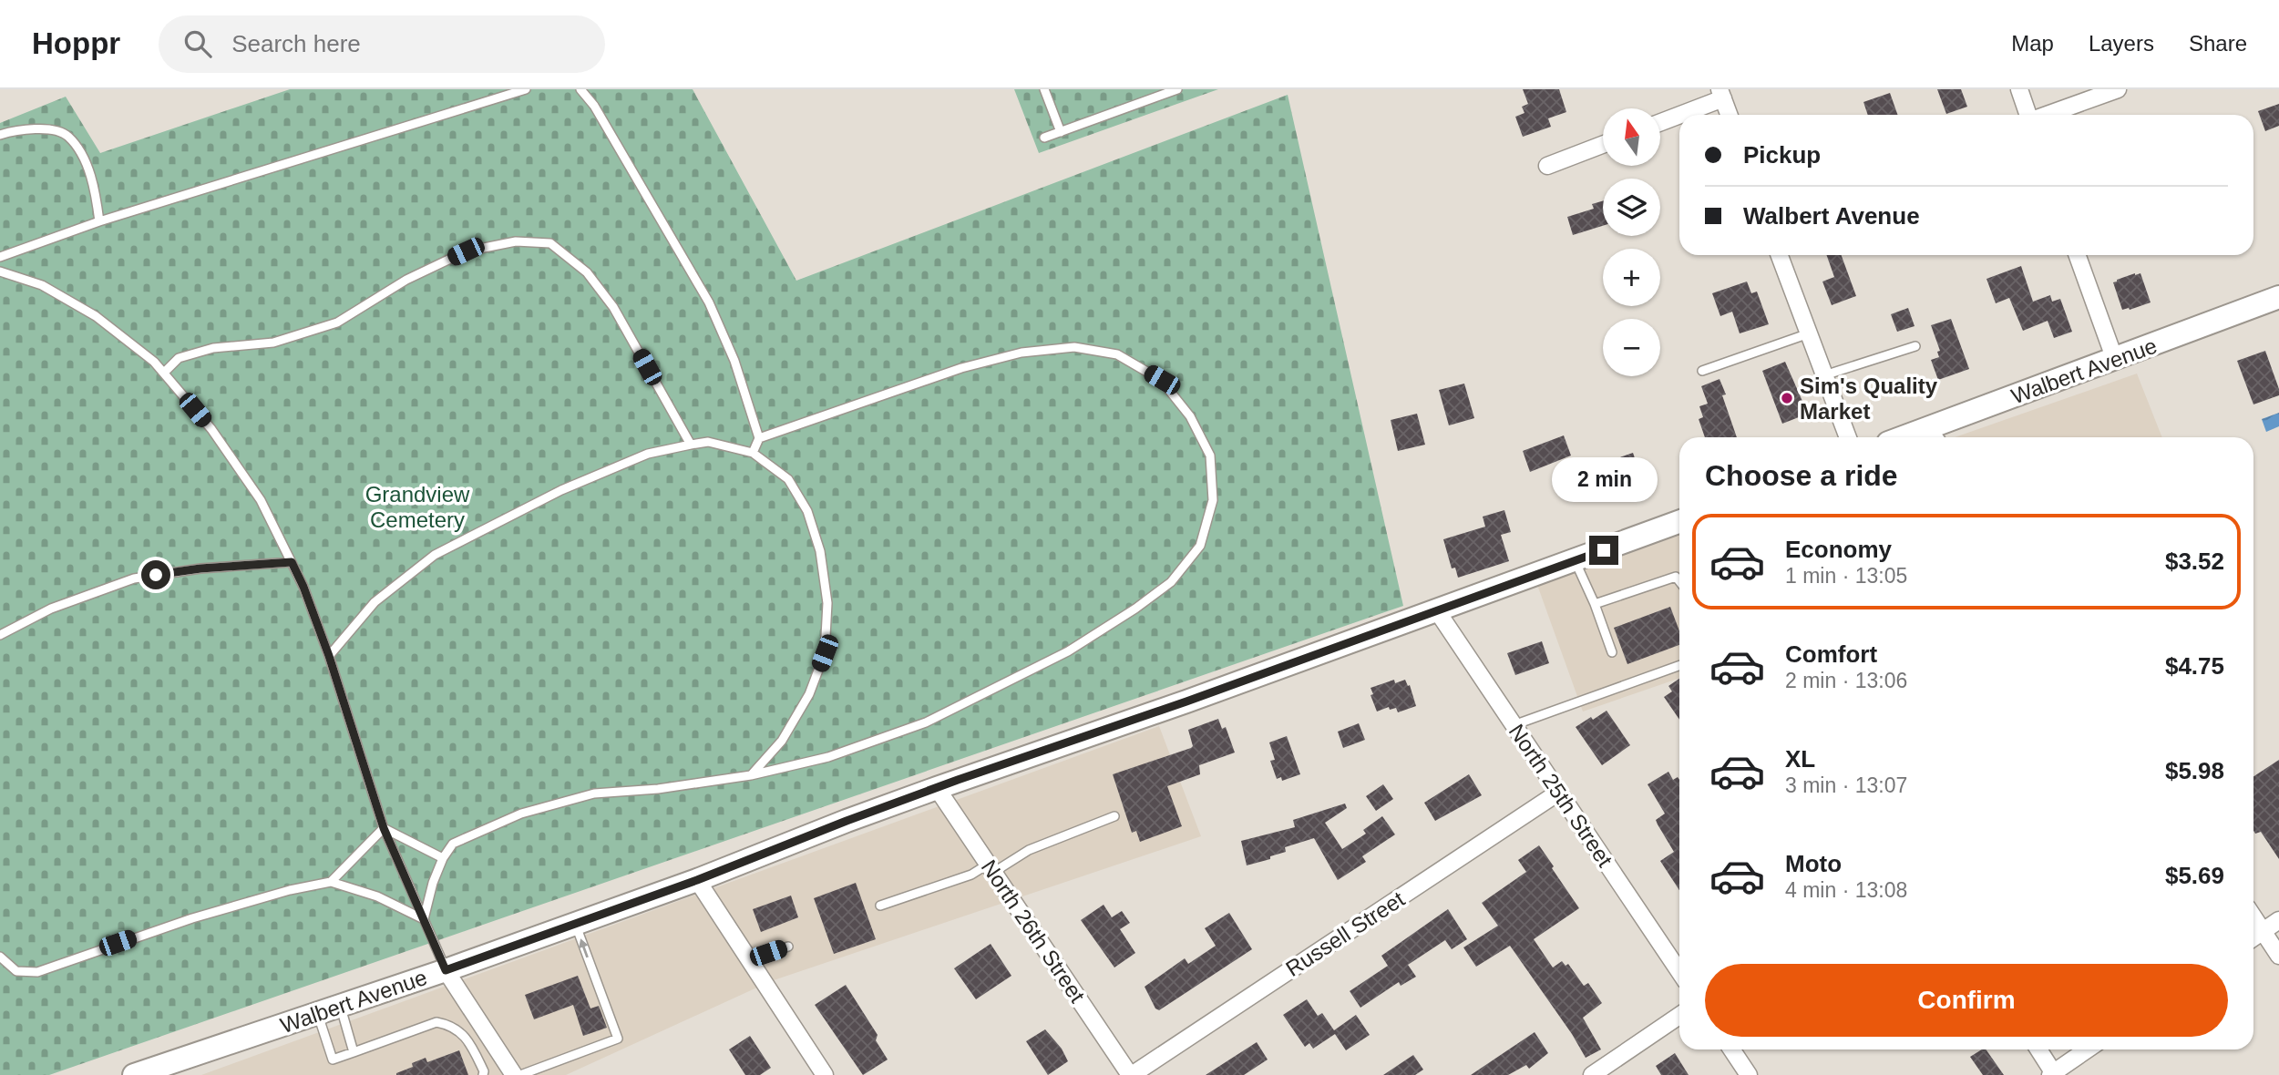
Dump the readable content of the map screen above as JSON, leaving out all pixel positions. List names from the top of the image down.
{
  "streets": {
    "main road": ["Walbert Avenue"],
    "street": ["North 25th Street", "North 26th Street", "Russell Street"]
  },
  "crossings": [
    ["Walbert Avenue", "North 25th Street"],
    ["Walbert Avenue", "North 26th Street"],
    ["North 25th Street", "Russell Street"],
    ["North 26th Street", "Russell Street"]
  ],
  "parks": ["Grandview Cemetery"],
  "places": ["Sim's Quality Market"],
  "north": "top",
  "page": {
    "header": "Hoppr",
    "search": "Search here",
    "nav": ["Map", "Layers", "Share"],
    "map_buttons": ["+", "−"],
    "banner": ["Pickup", "Walbert Avenue"],
    "heading": "Choose a ride",
    "bubble": "2 min",
    "list": [
      {
        "name": "Economy",
        "note": "1 min · 13:05",
        "value": "$3.52"
      },
      {
        "name": "Comfort",
        "note": "2 min · 13:06",
        "value": "$4.75"
      },
      {
        "name": "XL",
        "note": "3 min · 13:07",
        "value": "$5.98"
      },
      {
        "name": "Moto",
        "note": "4 min · 13:08",
        "value": "$5.69"
      }
    ],
    "buttons": "Confirm"
  }
}
